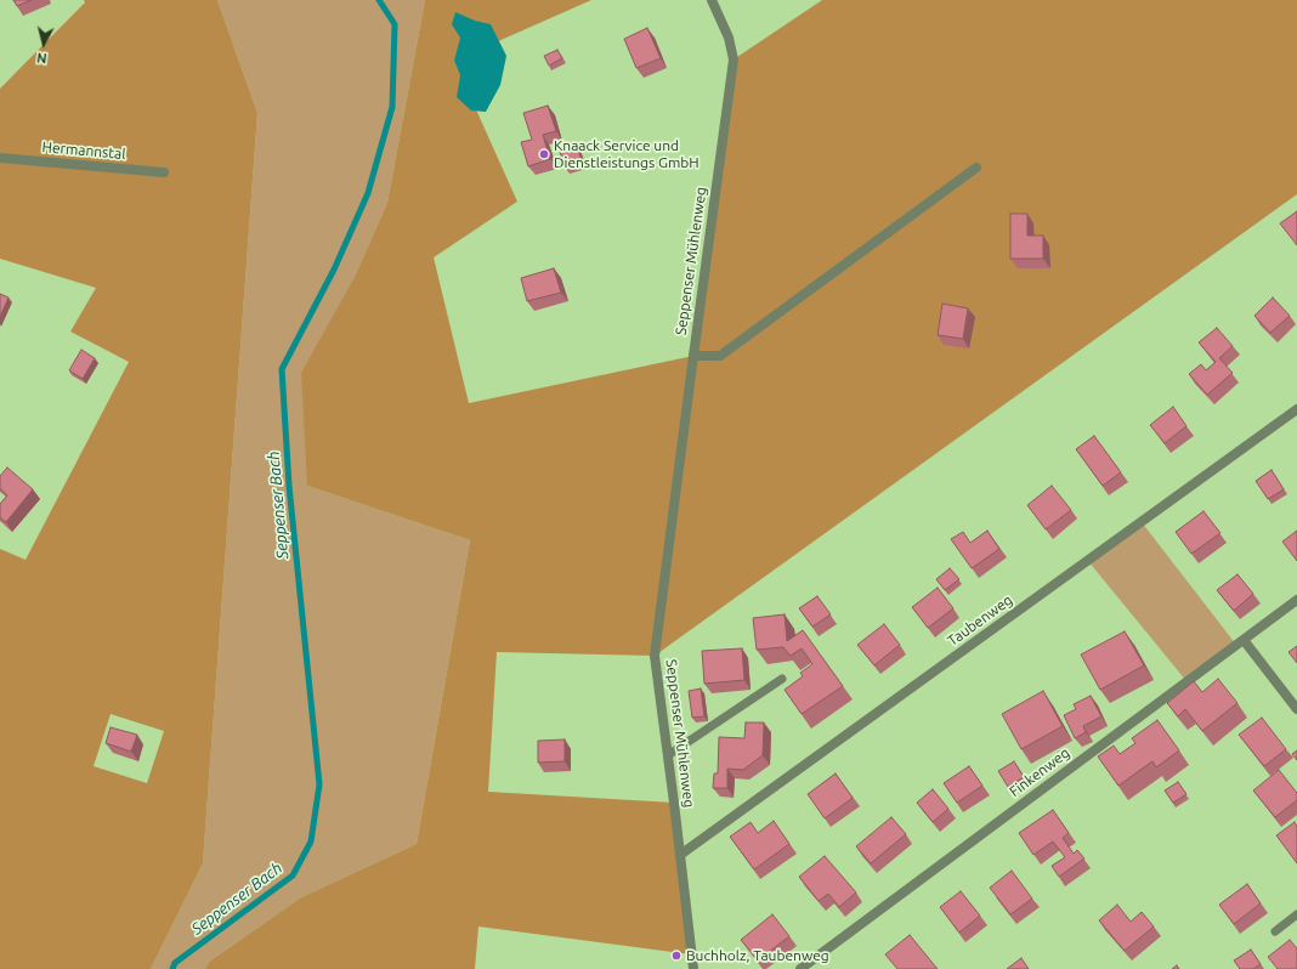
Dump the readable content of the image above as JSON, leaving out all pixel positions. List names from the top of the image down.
{
  "streets": {
    "street": [
      "Hermannstal",
      "Seppenser Mühlenweg",
      "Taubenweg",
      "Finkenweg"
    ]
  },
  "crossings": [
    ["Seppenser Mühlenweg", "Taubenweg"]
  ],
  "water": ["Seppenser Bach"],
  "places": ["Knaack Service und Dienstleistungs GmbH", "Buchholz, Taubenweg"],
  "north": "bottom"
}
